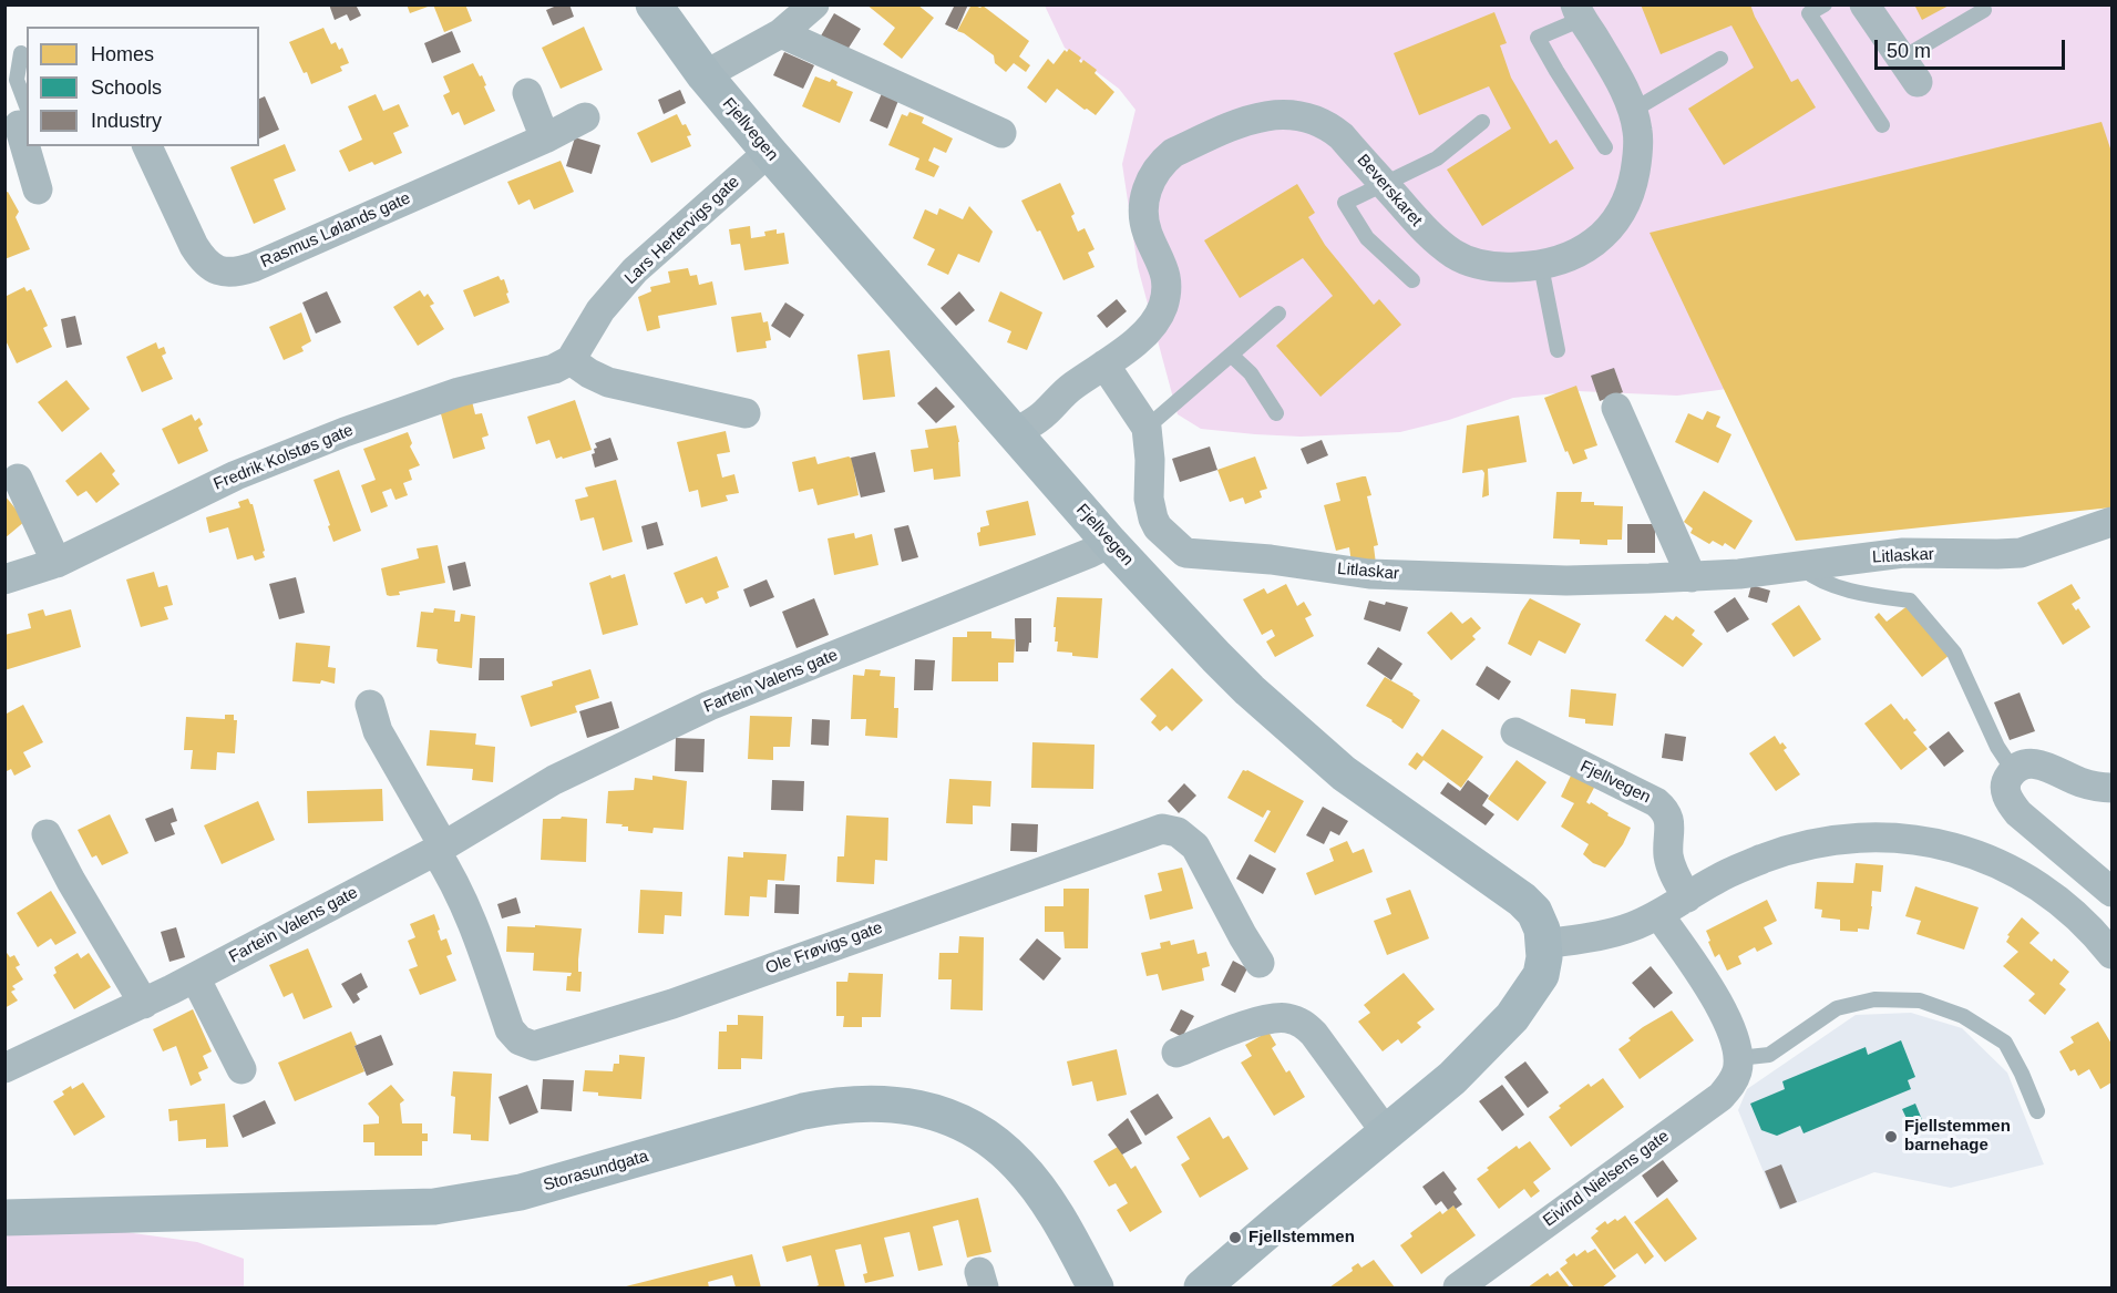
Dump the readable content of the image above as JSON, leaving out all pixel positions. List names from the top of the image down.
{
  "streets": {
    "main road": ["Fjellvegen", "Storasundgata"],
    "street": [
      "Beverskaret",
      "Rasmus Lølands gate",
      "Lars Hertervigs gate",
      "Fredrik Kolstøs gate",
      "Litlaskar",
      "Fartein Valens gate",
      "Ole Frøvigs gate",
      "Eivind Nielsens gate"
    ]
  },
  "crossings": [
    ["Fjellvegen", "Beverskaret"],
    ["Fjellvegen", "Lars Hertervigs gate"],
    ["Fjellvegen", "Fartein Valens gate"],
    ["Lars Hertervigs gate", "Fredrik Kolstøs gate"],
    ["Fartein Valens gate", "Ole Frøvigs gate"]
  ],
  "places": ["Fjellstemmen barnehage", "Fjellstemmen"],
  "legend": ["Homes", "Schools", "Industry"],
  "scale_bar": "50 m"
}
